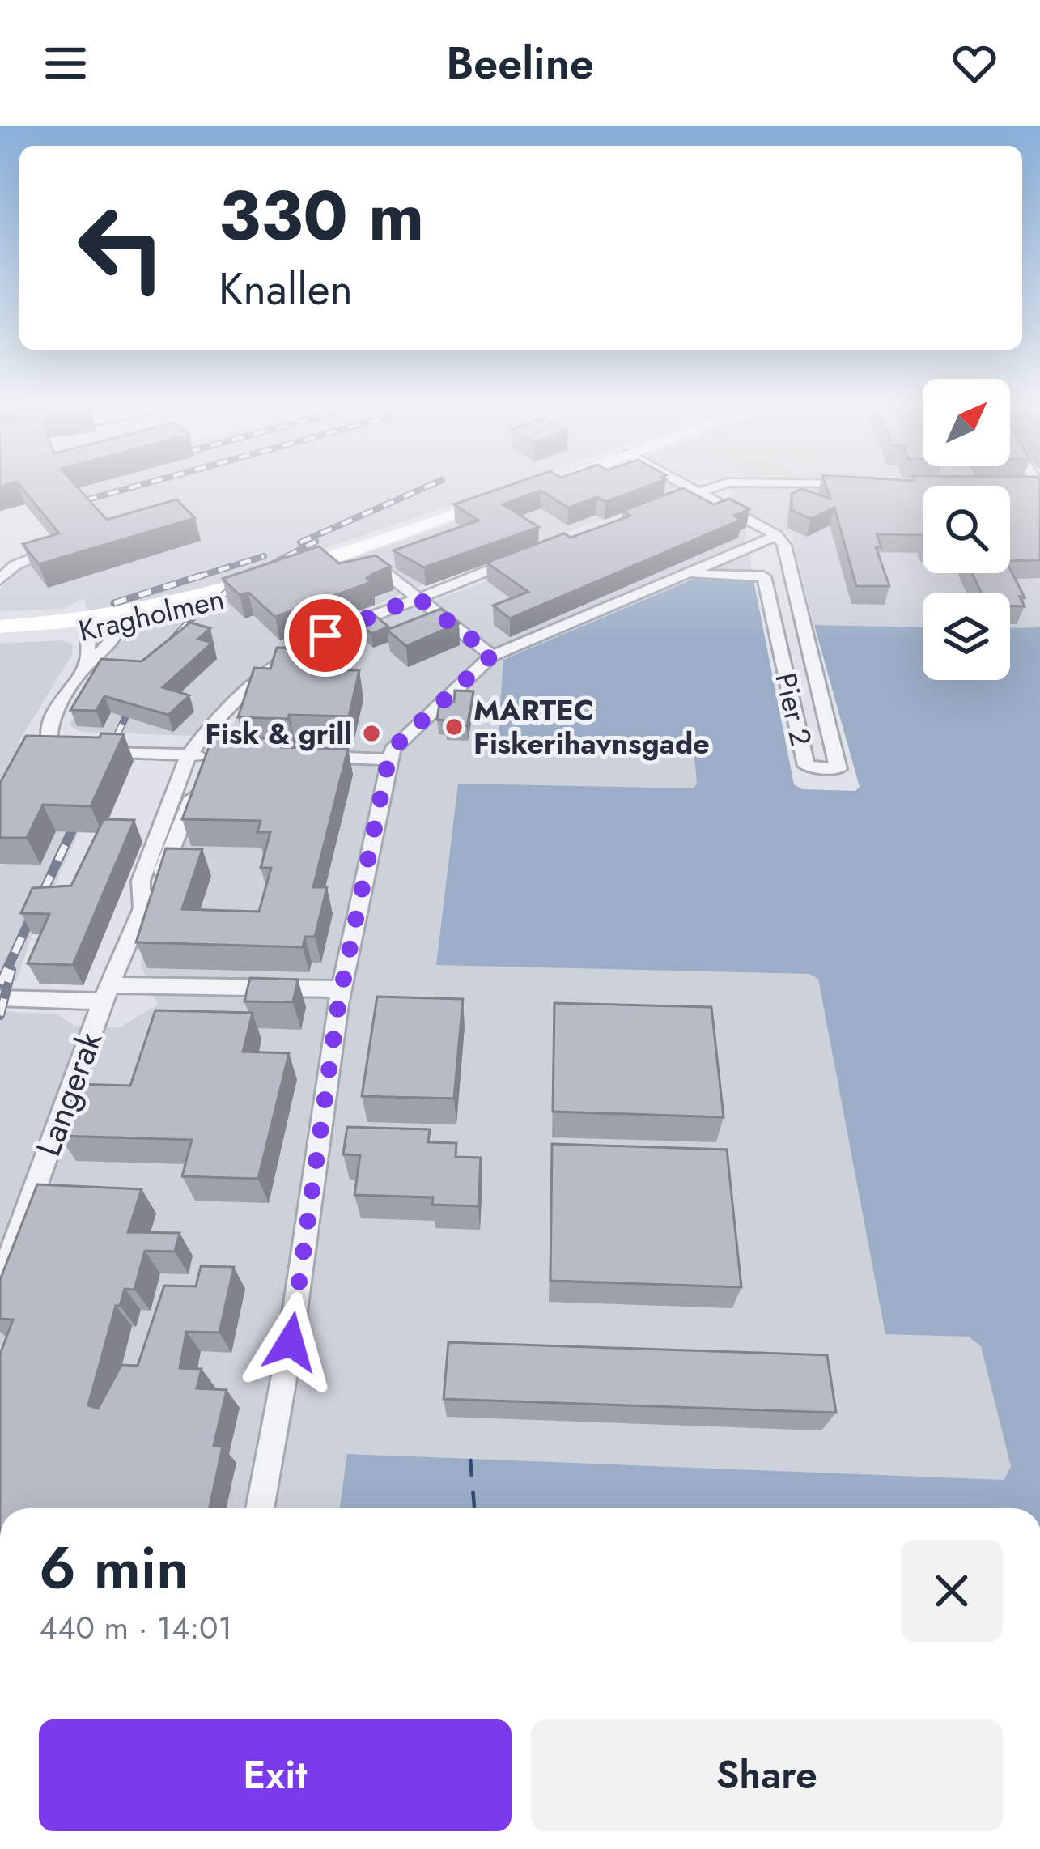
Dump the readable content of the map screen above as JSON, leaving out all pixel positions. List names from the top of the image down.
{
  "streets": {
    "street": ["Kragholmen", "Pier 2", "Langerak"]
  },
  "places": ["MARTEC Fiskerihavnsgade", "Fisk & grill"],
  "north": "top right",
  "page": {
    "header": "Beeline",
    "turn": ["330 m", "Knallen"],
    "heading": ["6 min", "440 m · 14:01"],
    "buttons": ["Exit", "Share"]
  }
}
